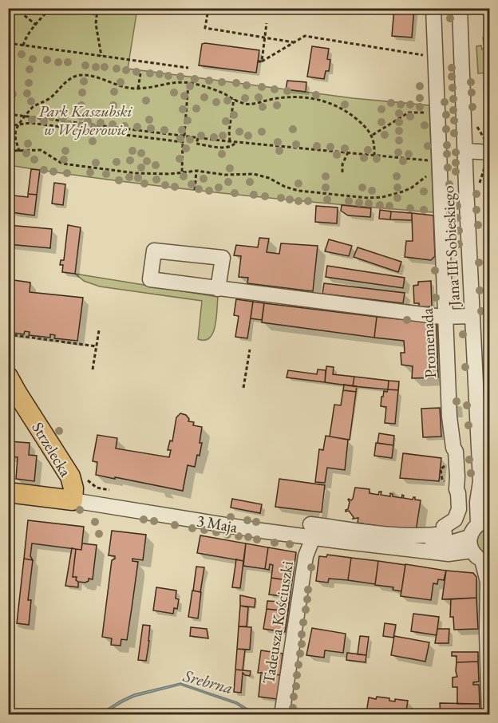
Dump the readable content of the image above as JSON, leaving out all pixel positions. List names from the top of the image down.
{
  "streets": {
    "main road": ["Strzelecka", "3 Maja"],
    "street": ["Jana III Sobieskiego", "Promenada", "Tadeusza Kościuszki"]
  },
  "crossings": [
    ["Promenada", "3 Maja"],
    ["Promenada", "Tadeusza Kościuszki"],
    ["Strzelecka", "3 Maja"],
    ["3 Maja", "Tadeusza Kościuszki"]
  ],
  "water": ["Srebrna"],
  "parks": ["Park Kaszubski w Wejherowie"]
}
